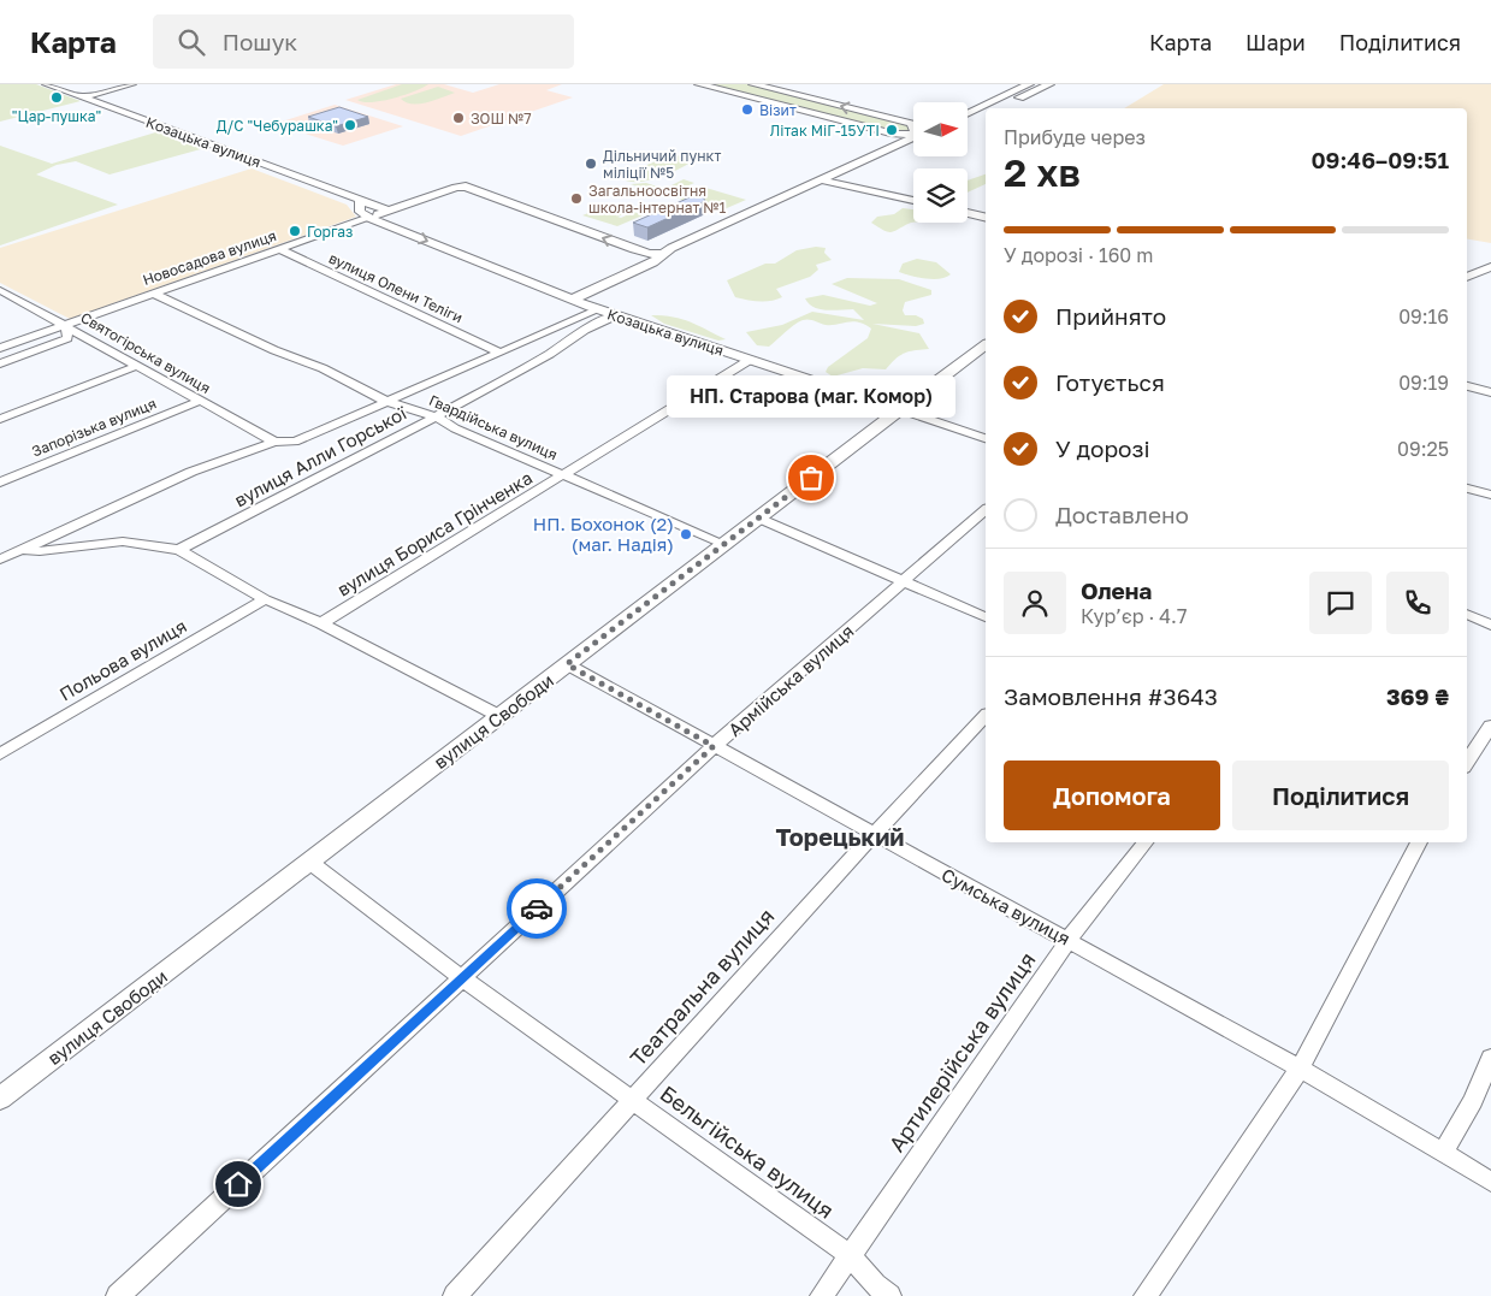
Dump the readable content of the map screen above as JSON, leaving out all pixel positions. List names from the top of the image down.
{
  "streets": {
    "street": [
      "Козацька вулиця",
      "Новосадова вулиця",
      "вулиця Олени Теліги",
      "Святогірська вулиця",
      "Запорізька вулиця",
      "Гвардійська вулиця",
      "вулиця Алли Горської",
      "вулиця Бориса Грінченка",
      "Польова вулиця",
      "Армійська вулиця",
      "вулиця Свободи",
      "Сумська вулиця",
      "Театральна вулиця",
      "Артилерійська вулиця",
      "Бельгійська вулиця"
    ]
  },
  "crossings": [
    ["Козацька вулиця", "Новосадова вулиця"],
    ["Козацька вулиця", "вулиця Алли Горської"],
    ["Козацька вулиця", "вулиця Бориса Грінченка"],
    ["Козацька вулиця", "вулиця Свободи"],
    ["Новосадова вулиця", "вулиця Олени Теліги"],
    ["Новосадова вулиця", "Святогірська вулиця"],
    ["Новосадова вулиця", "Гвардійська вулиця"],
    ["вулиця Олени Теліги", "вулиця Алли Горської"],
    ["Святогірська вулиця", "Запорізька вулиця"],
    ["Святогірська вулиця", "вулиця Алли Горської"],
    ["Гвардійська вулиця", "вулиця Алли Горської"],
    ["Гвардійська вулиця", "вулиця Бориса Грінченка"],
    ["Гвардійська вулиця", "вулиця Свободи"],
    ["Армійська вулиця", "Сумська вулиця"],
    ["Армійська вулиця", "Бельгійська вулиця"],
    ["вулиця Свободи", "Сумська вулиця"],
    ["вулиця Свободи", "Бельгійська вулиця"],
    ["Сумська вулиця", "Театральна вулиця"],
    ["Сумська вулиця", "Артилерійська вулиця"],
    ["Театральна вулиця", "Бельгійська вулиця"],
    ["Артилерійська вулиця", "Бельгійська вулиця"]
  ],
  "one_way": ["Новосадова вулиця"],
  "districts": ["Торецький"],
  "places": [
    "\"Цар-пушка\"",
    "Візит",
    "ЗОШ №7",
    "Д/С \"Чебурашка\"",
    "Літак МіГ-15УТІ",
    "Дільничий пункт міліції №5",
    "Загальноосвітня школа-інтернат №1",
    "Горгаз",
    "НП. Старова (маг. Комор)",
    "НП. Бохонок (2) (маг. Надія)"
  ],
  "north": "right",
  "page": {
    "header": "Карта",
    "search": "Пошук",
    "nav": ["Карта", "Шари", "Поділитися"],
    "heading": ["2 хв", "Прибуде через", "09:46–09:51"],
    "panel": [
      "Олена",
      "Кур’єр · 4.7",
      "Замовлення #3643",
      "369 ₴"
    ],
    "bar": "У дорозі · 160 m",
    "list": [
      ["Прийнято", "09:16"],
      ["Готується", "09:19"],
      ["У дорозі", "09:25"],
      "Доставлено"
    ],
    "bubble": "НП. Старова (маг. Комор)",
    "buttons": ["Допомога", "Поділитися"]
  }
}
